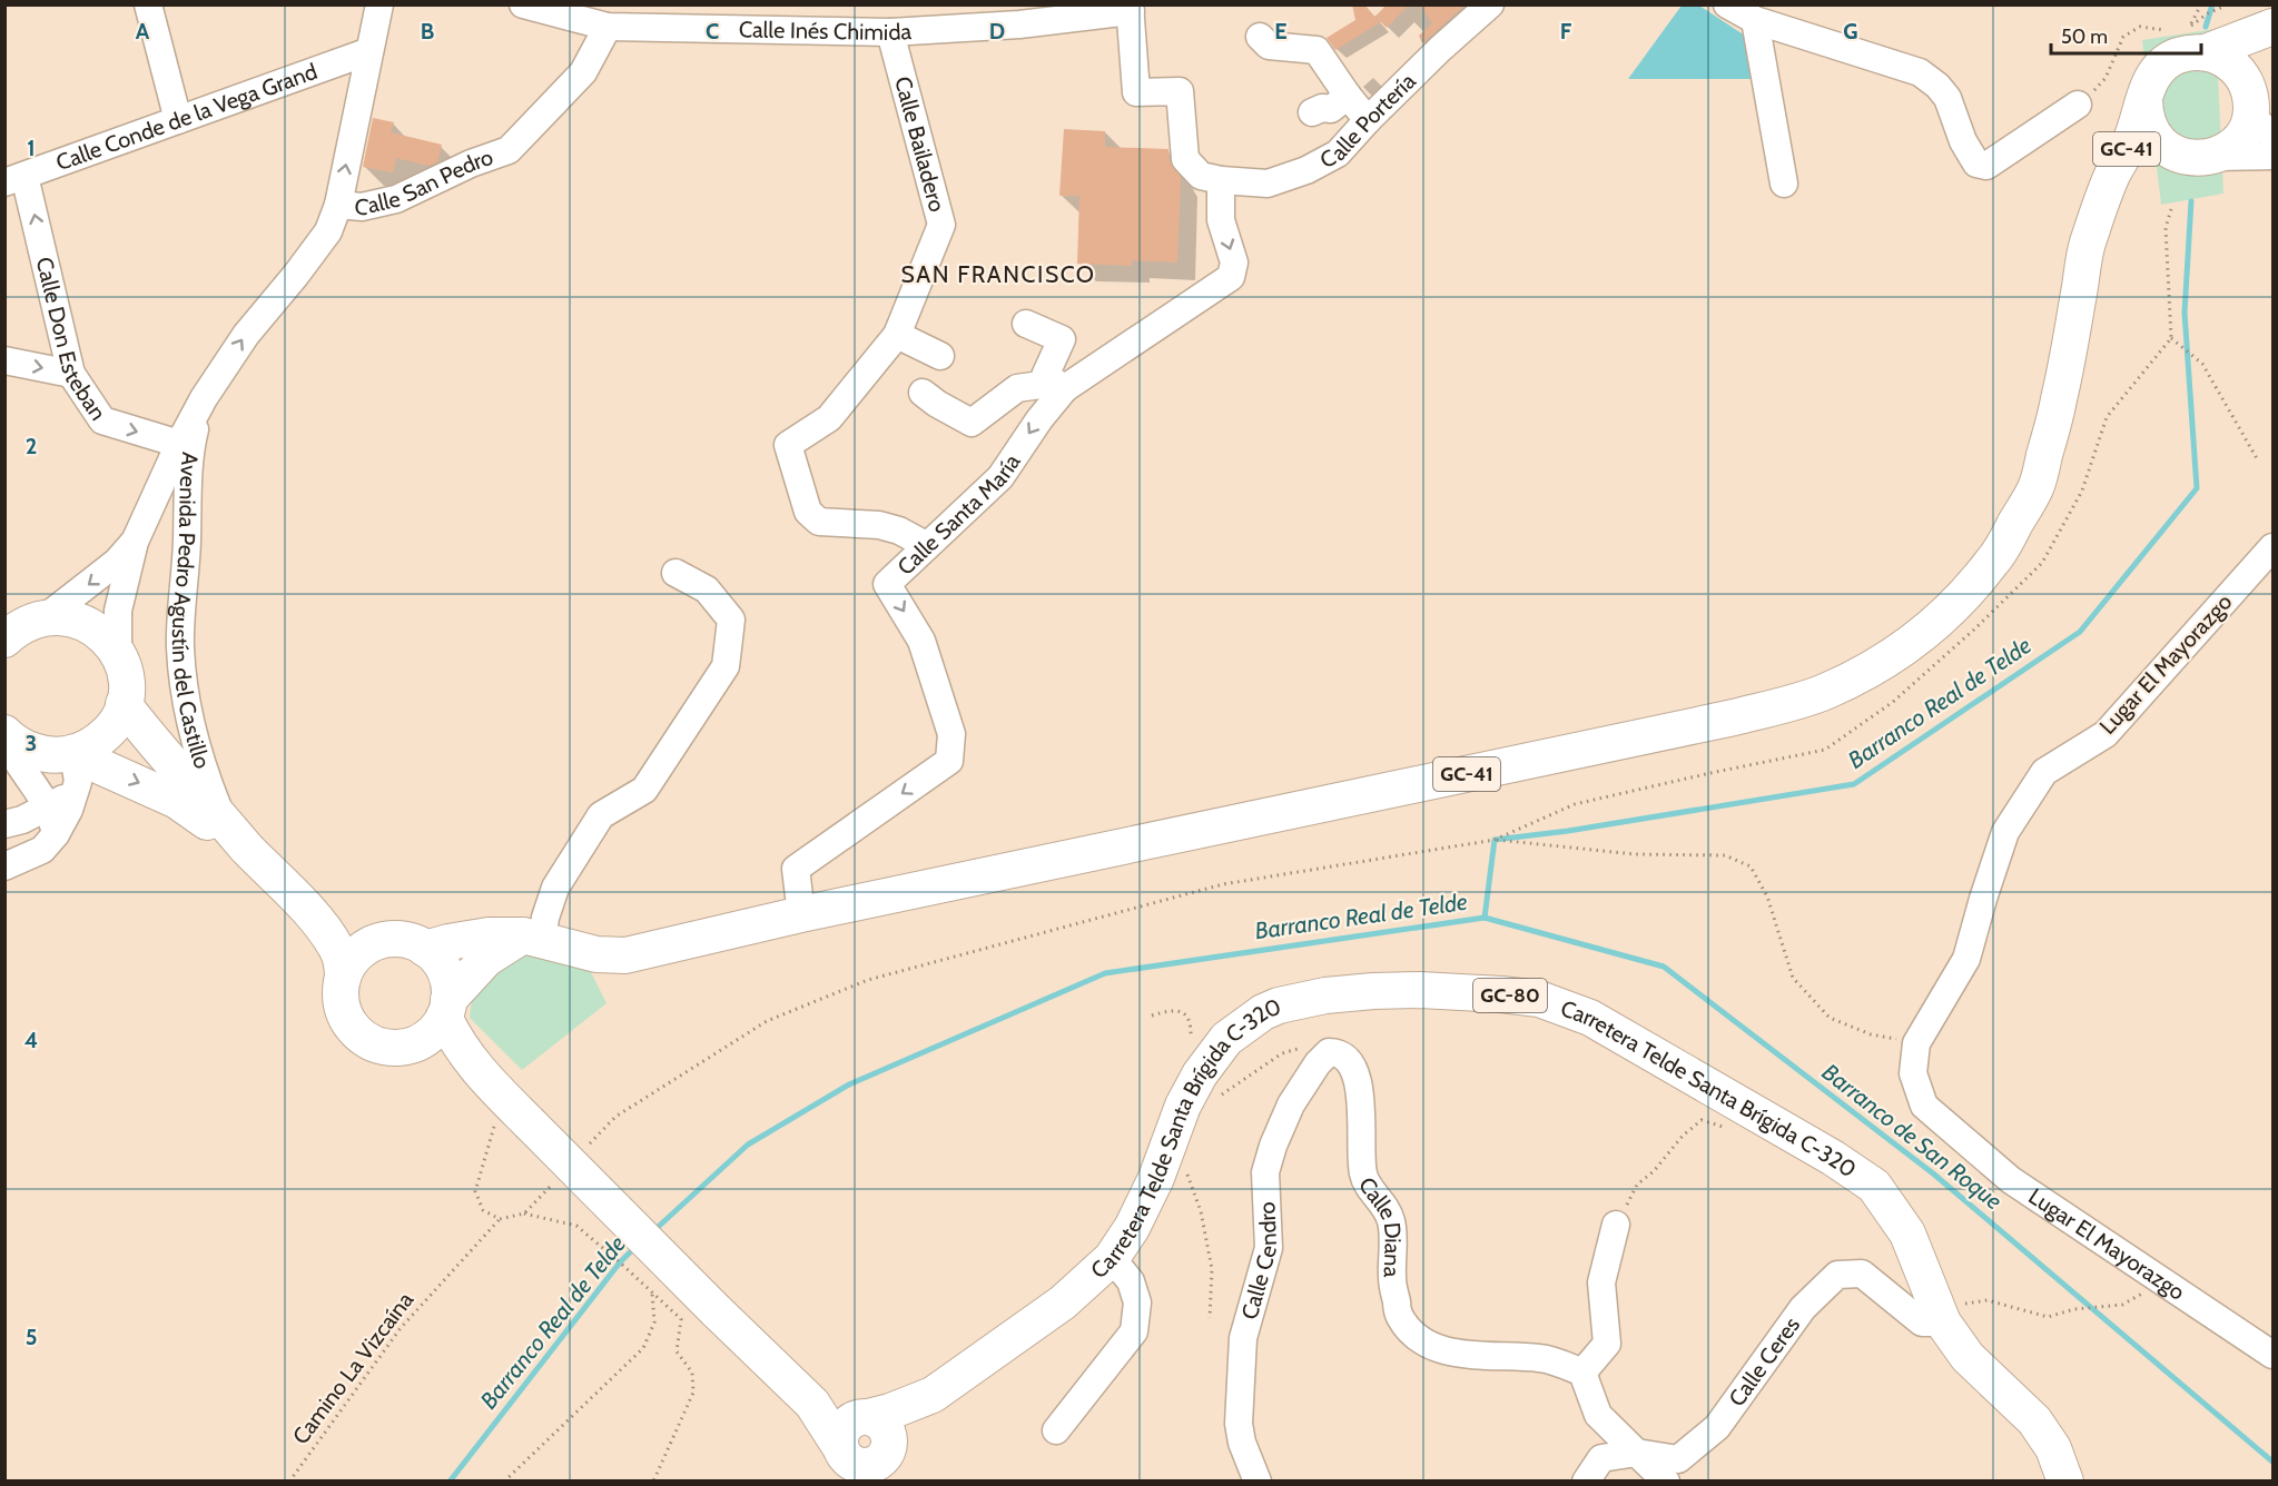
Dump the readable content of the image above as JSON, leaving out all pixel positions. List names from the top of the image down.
{
  "streets": {
    "main road": ["GC-41", "GC-80", "Carretera Telde Santa Brígida C-320"],
    "street": [
      "Calle Inés Chimida",
      "Calle Conde de la Vega Grand",
      "Calle Portería",
      "Calle Bailadero",
      "Calle San Pedro",
      "Calle Don Esteban",
      "Calle Santa María",
      "Avenida Pedro Agustín del Castillo",
      "Lugar El Mayorazgo",
      "Calle Diana",
      "Calle Cendro",
      "Calle Ceres"
    ],
    "path": ["Camino La Vizcaína"]
  },
  "crossings": [
    ["Calle Inés Chimida", "Calle Bailadero"],
    ["Calle Inés Chimida", "Calle San Pedro"],
    ["Calle Conde de la Vega Grand", "Calle Don Esteban"],
    ["Calle Conde de la Vega Grand", "Avenida Pedro Agustín del Castillo"],
    ["Calle Portería", "Calle Santa María"],
    ["Calle Bailadero", "Calle Santa María"],
    ["GC-41", "Calle Santa María"],
    ["Calle San Pedro", "Avenida Pedro Agustín del Castillo"],
    ["Calle Don Esteban", "Avenida Pedro Agustín del Castillo"],
    ["Carretera Telde Santa Brígida C-320", "Calle Ceres"],
    ["Calle Diana", "Calle Cendro"]
  ],
  "one_way": ["Calle Santa María"],
  "districts": ["SAN FRANCISCO"],
  "water": ["Barranco Real de Telde", "Barranco de San Roque"],
  "scale_bar": "50 m",
  "grid": {
    "columns": [
      "A",
      "B",
      "C",
      "D",
      "E",
      "F",
      "G"
    ],
    "rows": [
      "1",
      "2",
      "3",
      "4",
      "5"
    ]
  }
}
